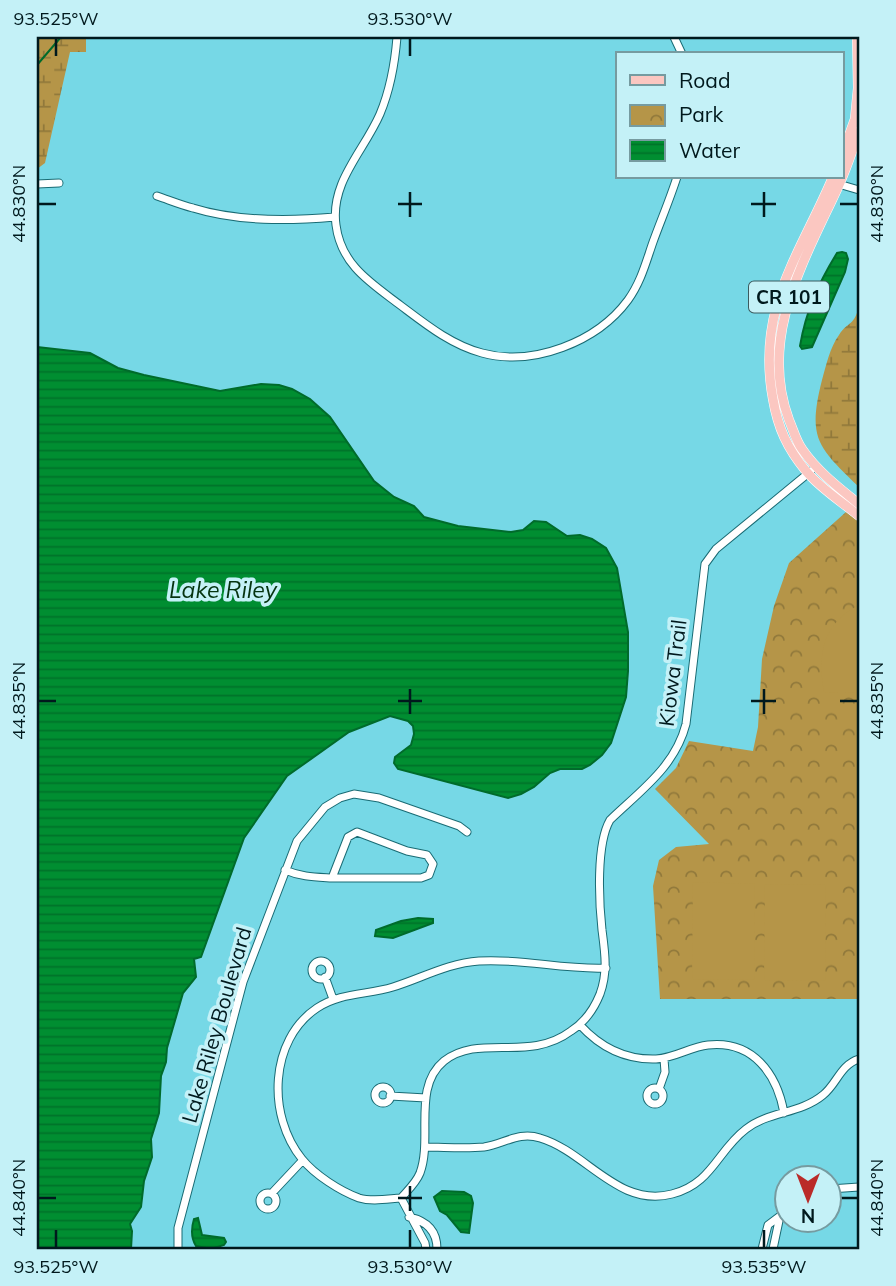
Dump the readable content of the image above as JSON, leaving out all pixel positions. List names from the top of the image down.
{
  "streets": {
    "main road": ["CR 101"],
    "street": ["Kiowa Trail", "Lake Riley Boulevard"]
  },
  "crossings": [
    ["CR 101", "Kiowa Trail"]
  ],
  "water": ["Lake Riley"],
  "legend": ["Road", "Park", "Water"],
  "north": "bottom",
  "coordinates": [
    "93.525°W",
    "93.530°W",
    "44.830°N",
    "44.835°N",
    "44.840°N",
    "93.535°W"
  ]
}
